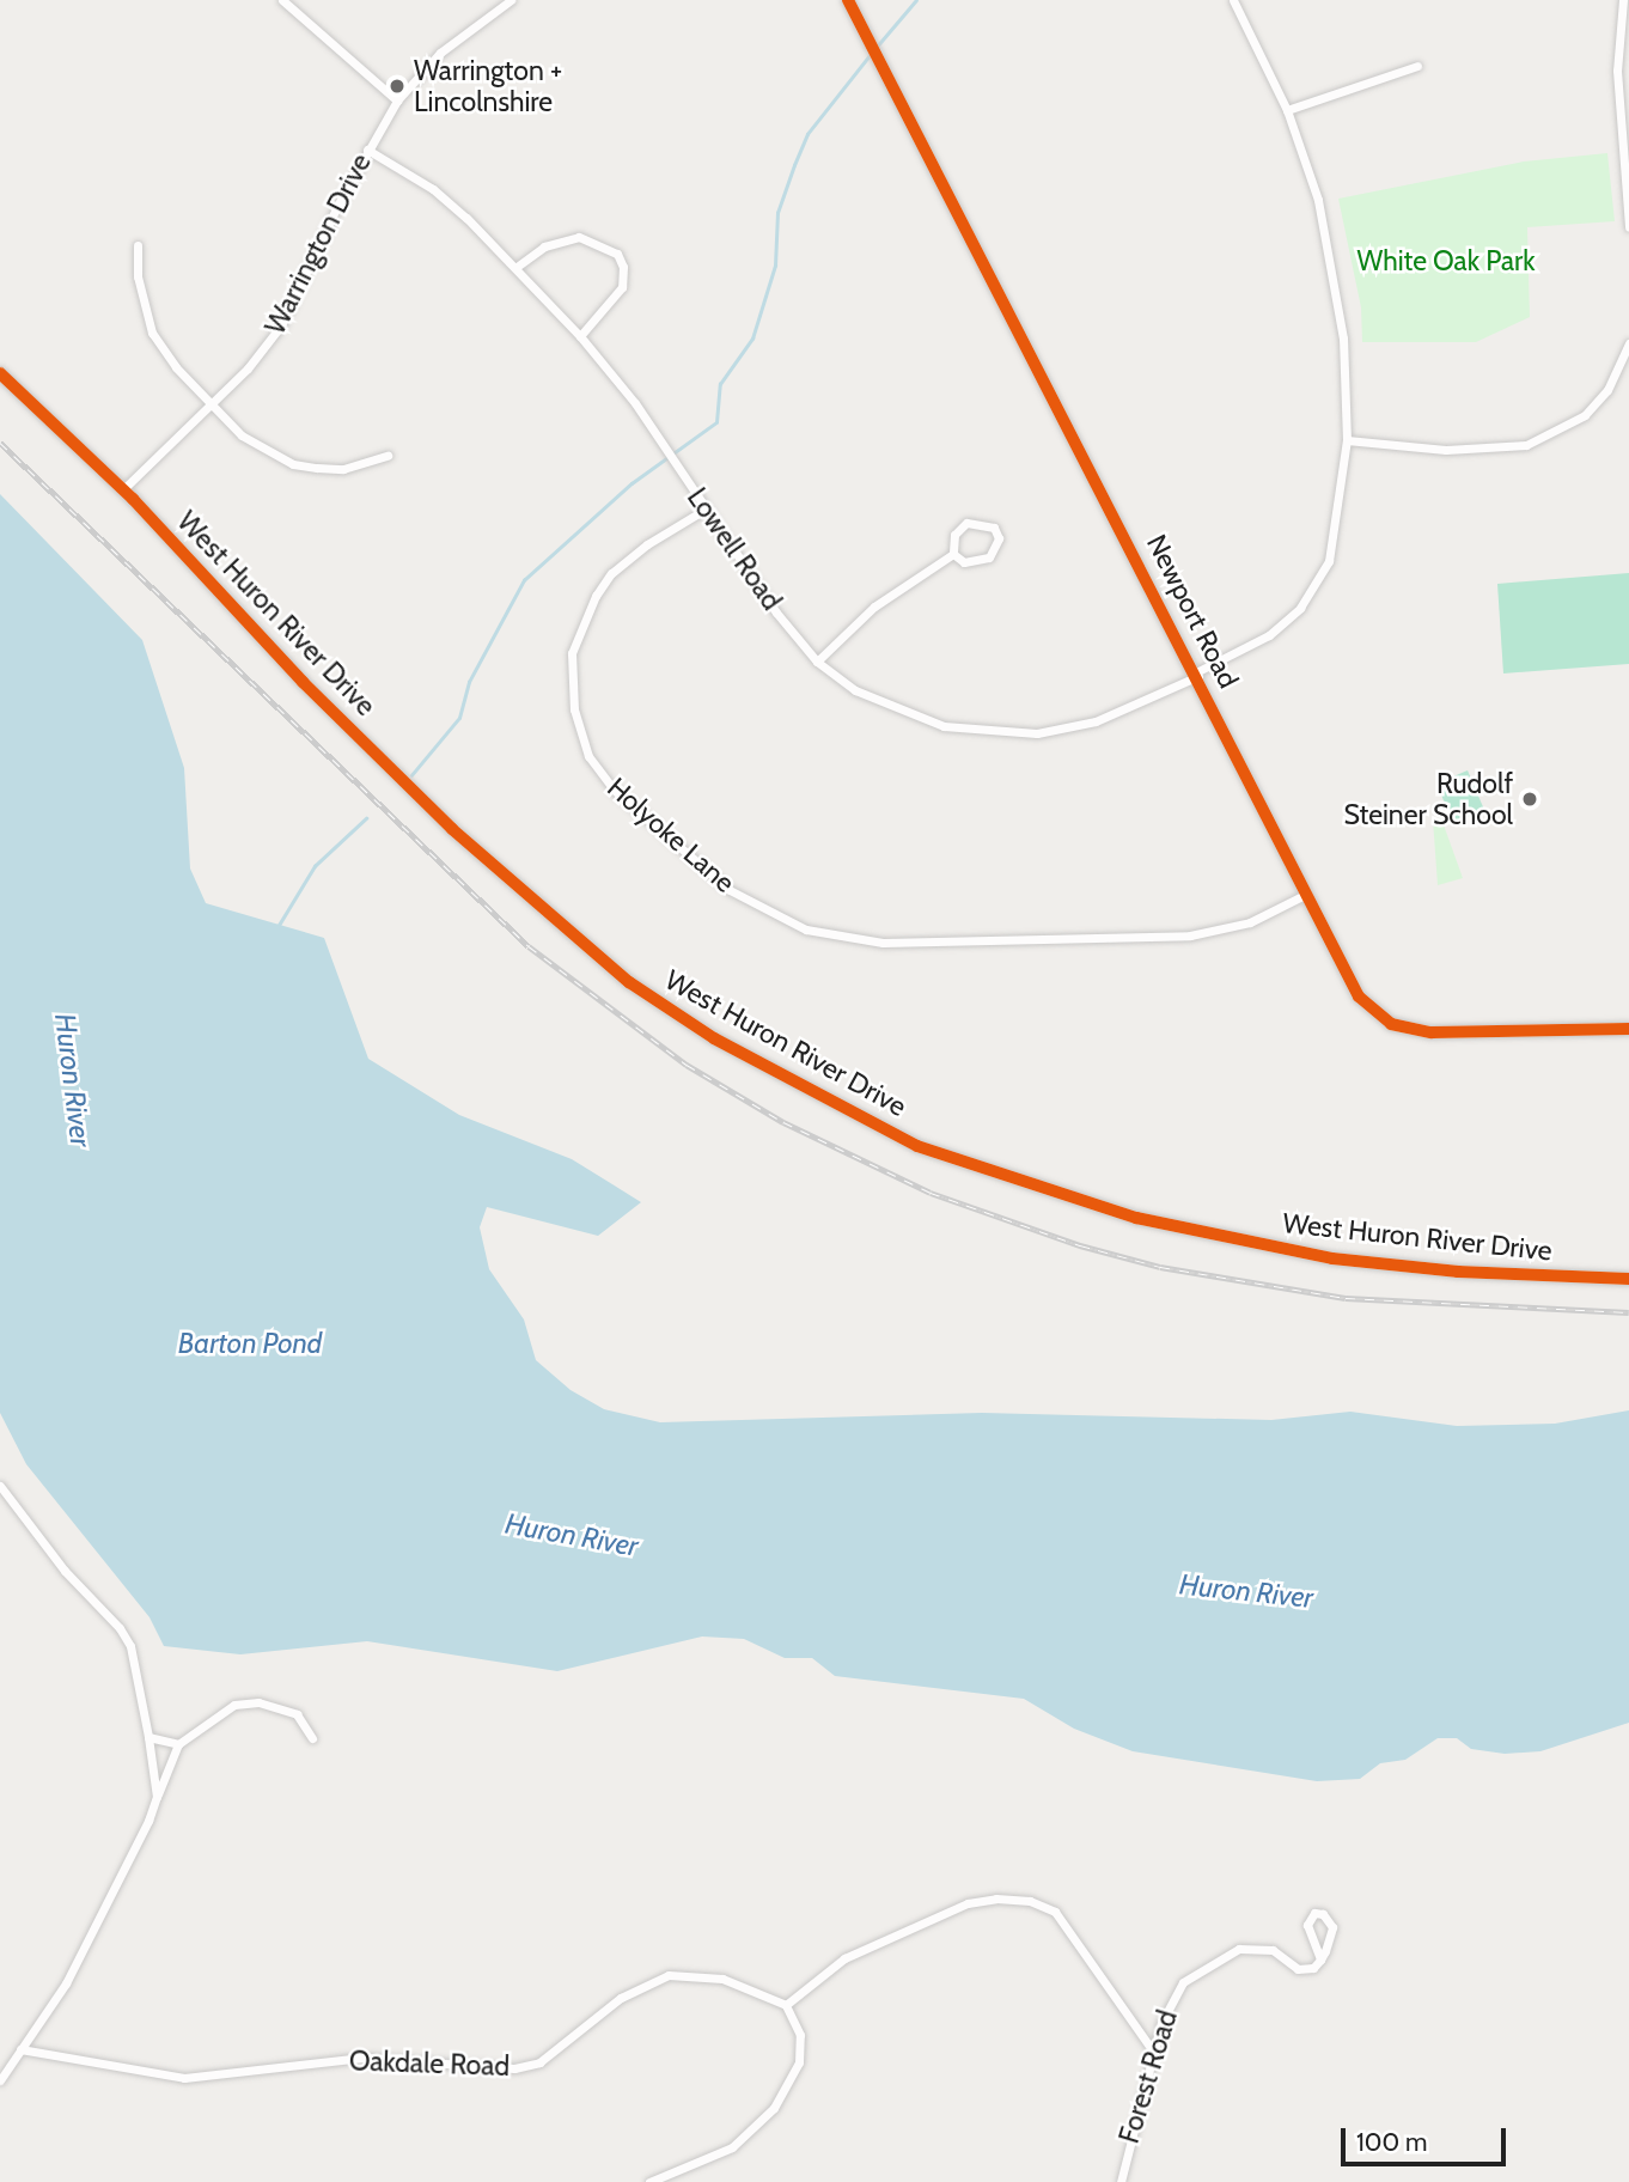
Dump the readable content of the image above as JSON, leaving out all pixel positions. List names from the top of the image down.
{
  "streets": {
    "street": [
      "Warrington Drive",
      "Lowell Road",
      "Newport Road",
      "West Huron River Drive",
      "Holyoke Lane",
      "Oakdale Road",
      "Forest Road"
    ]
  },
  "crossings": [
    ["Warrington Drive", "Lowell Road"],
    ["Warrington Drive", "West Huron River Drive"],
    ["Lowell Road", "Newport Road"],
    ["Lowell Road", "Holyoke Lane"],
    ["Newport Road", "Holyoke Lane"]
  ],
  "water": ["Huron River", "Barton Pond"],
  "parks": ["White Oak Park"],
  "places": ["Warrington + Lincolnshire", "Rudolf Steiner School"],
  "scale_bar": "100 m"
}
